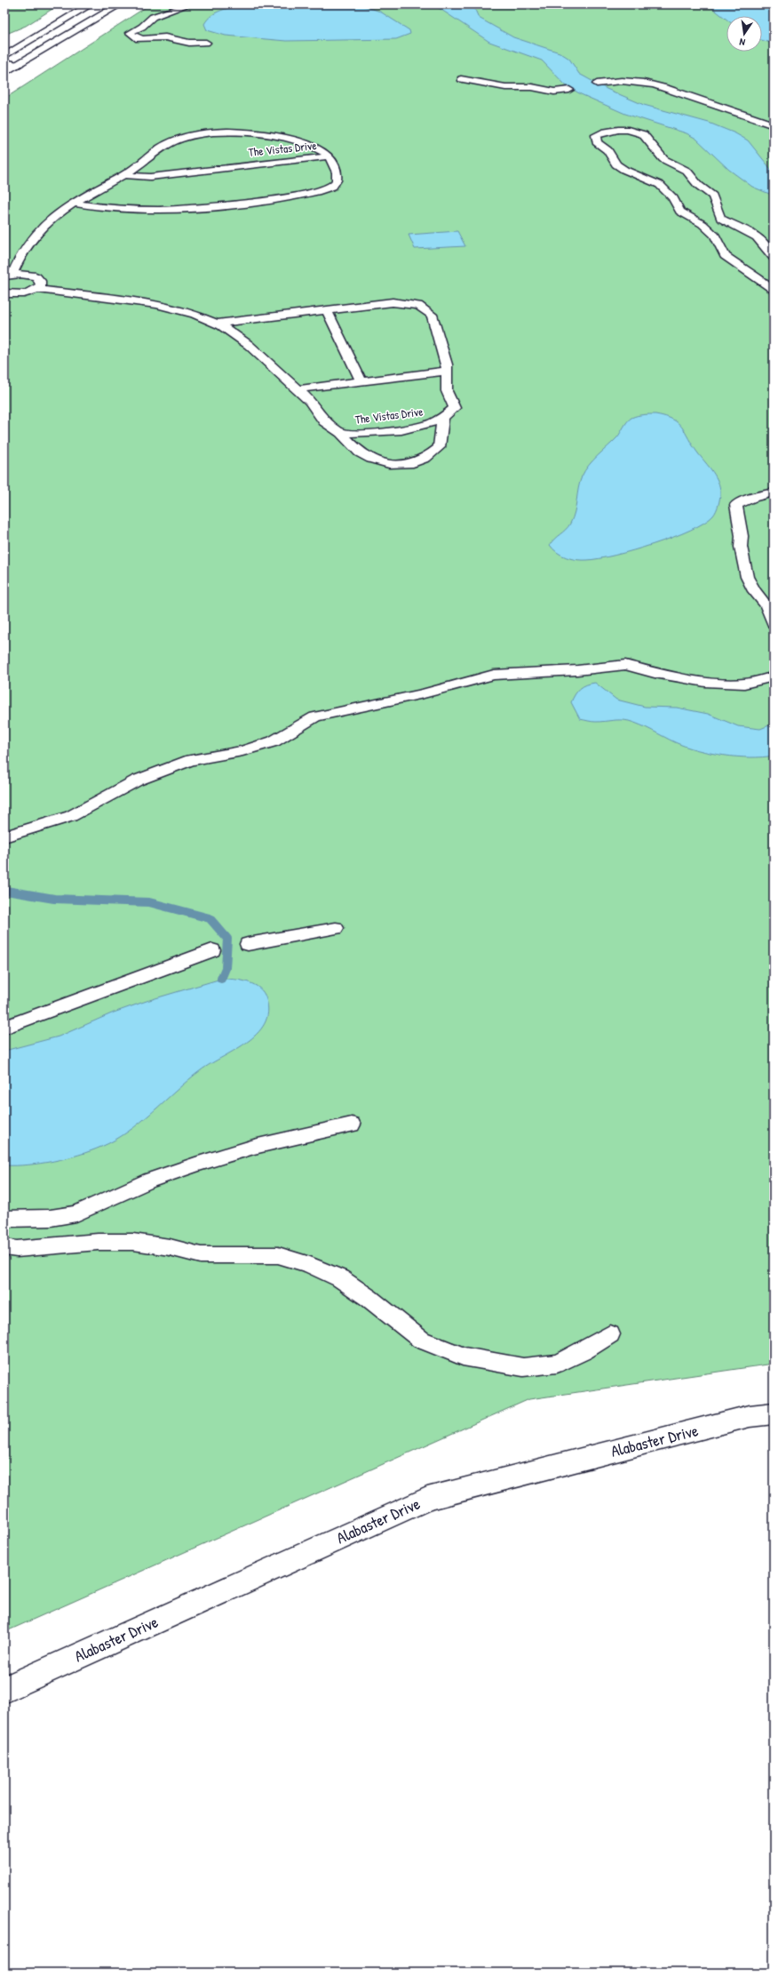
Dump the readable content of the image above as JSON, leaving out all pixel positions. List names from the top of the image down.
{
  "streets": {
    "street": ["Alabaster Drive"],
    "lane": ["The Vistas Drive"]
  },
  "north": "bottom"
}
